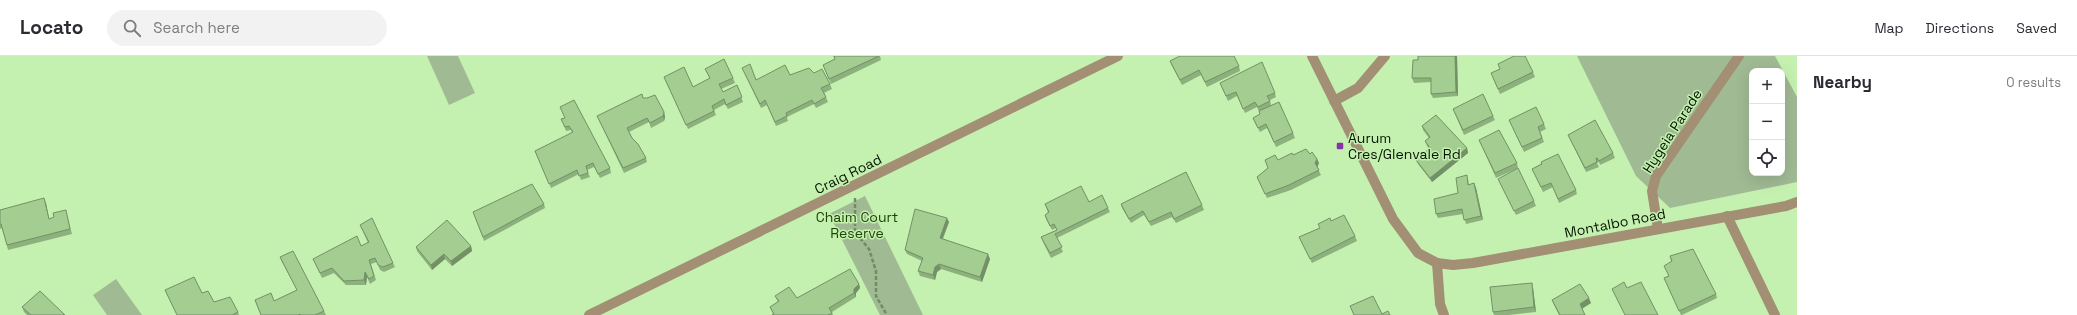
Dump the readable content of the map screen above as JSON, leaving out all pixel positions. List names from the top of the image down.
{
  "streets": {
    "street": ["Hygeia Parade", "Craig Road", "Montalbo Road"]
  },
  "crossings": [
    ["Hygeia Parade", "Montalbo Road"]
  ],
  "parks": ["Chaim Court Reserve"],
  "places": {
    "transit": ["Aurum Cres/Glenvale Rd"]
  },
  "page": {
    "header": "Locato",
    "search": "Search here",
    "nav": ["Map", "Directions", "Saved"],
    "heading": ["Nearby", "0 results"],
    "map_buttons": ["+", "−"]
  }
}
